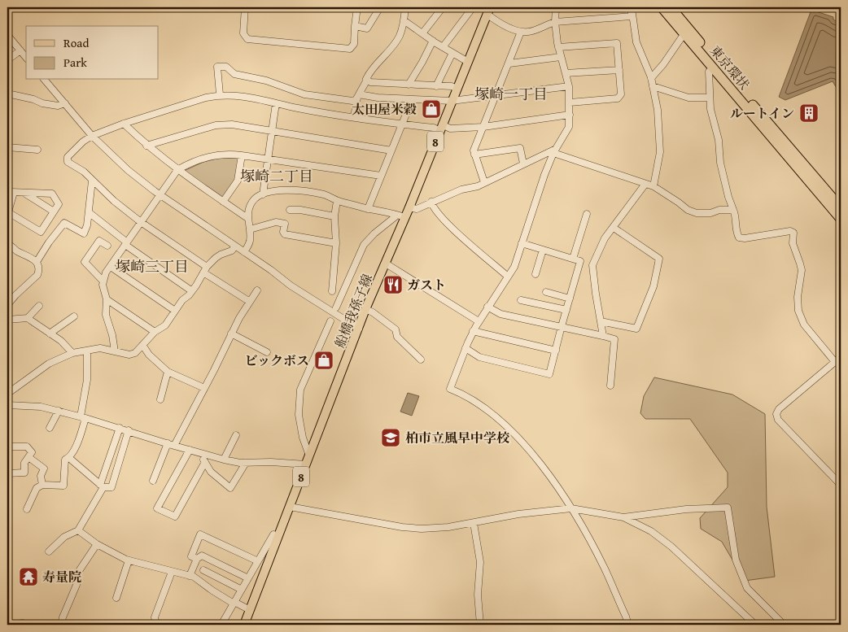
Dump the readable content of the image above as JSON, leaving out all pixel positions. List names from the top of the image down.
{
  "streets": {
    "highway": ["東京環状"],
    "main road": ["8", "船橋我孫子線"]
  },
  "districts": ["塚崎一丁目", "塚崎二丁目", "塚崎三丁目"],
  "places": {
    "shop": ["太田屋米穀", "ビックボス"],
    "building": ["ルートイン"],
    "restaurant": ["ガスト"],
    "school or university": ["柏市立風早中学校"],
    "temple": ["寿量院"]
  },
  "legend": ["Road", "Park"]
}
